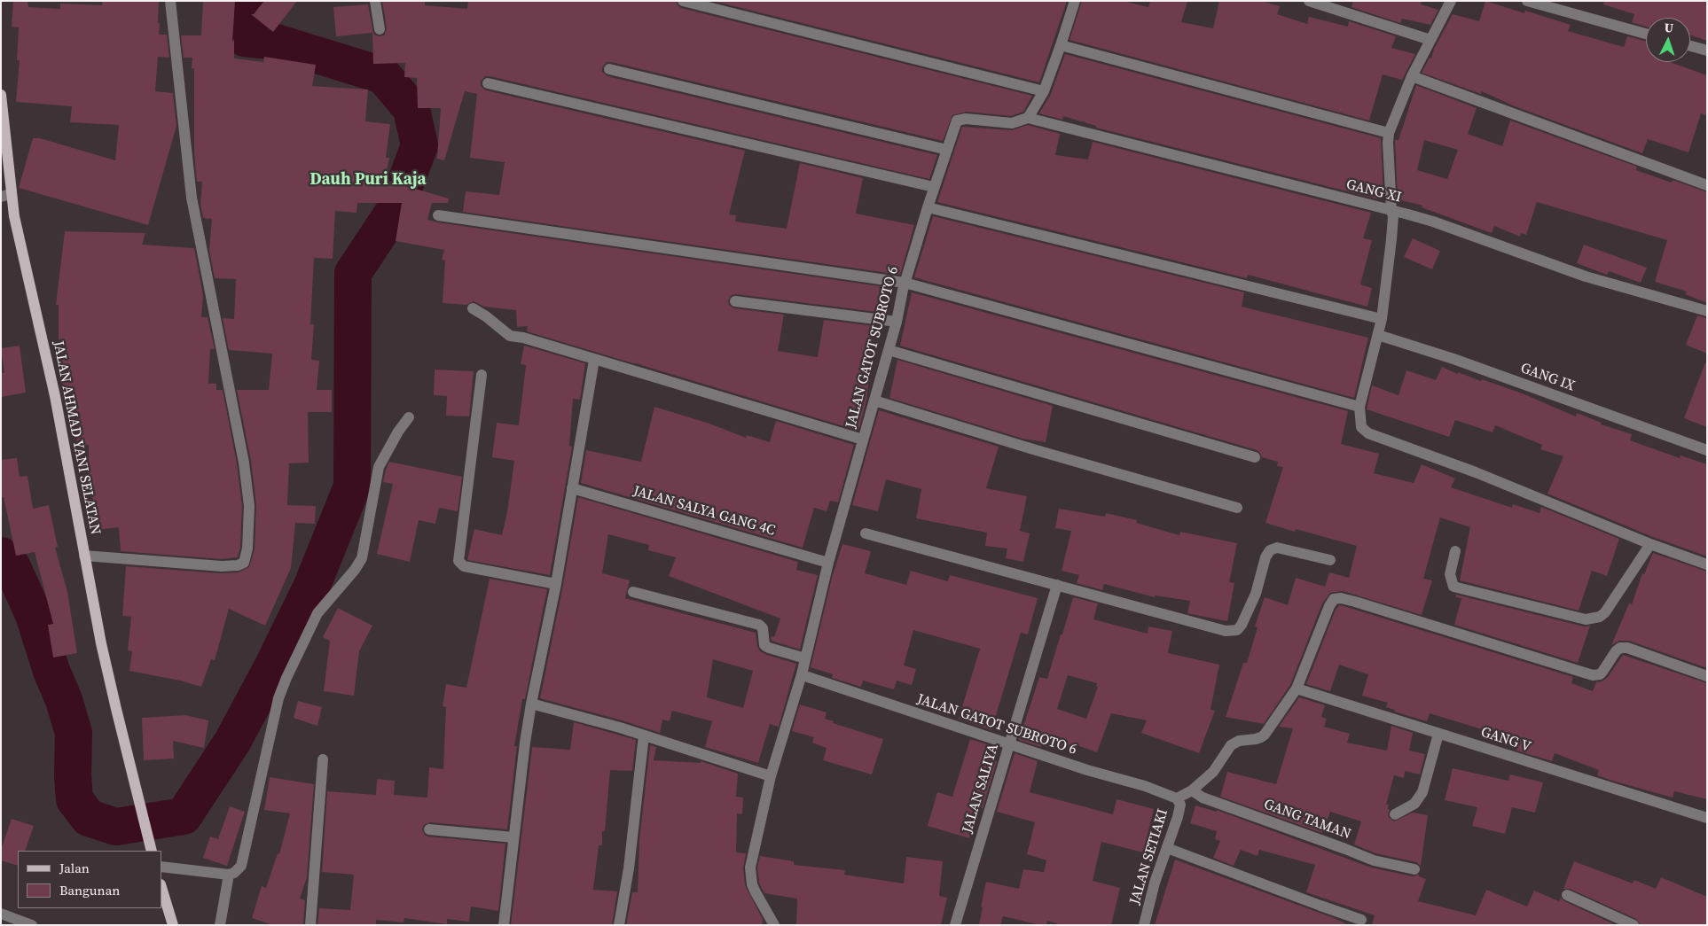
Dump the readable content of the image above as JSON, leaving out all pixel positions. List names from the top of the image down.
{
  "streets": {
    "main road": ["JALAN AHMAD YANI SELATAN"],
    "street": [
      "GANG XI",
      "JALAN GATOT SUBROTO 6",
      "GANG IX",
      "JALAN SALYA GANG 4C",
      "GANG V",
      "JALAN SALIYA",
      "GANG TAMAN",
      "JALAN SETIAKI"
    ]
  },
  "crossings": [
    ["GANG XI", "JALAN GATOT SUBROTO 6"],
    ["JALAN GATOT SUBROTO 6", "JALAN SALYA GANG 4C"],
    ["JALAN GATOT SUBROTO 6", "JALAN SALIYA"],
    ["JALAN GATOT SUBROTO 6", "JALAN SETIAKI"]
  ],
  "districts": ["Dauh Puri Kaja"],
  "legend": ["Jalan", "Bangunan"],
  "north": "top"
}
